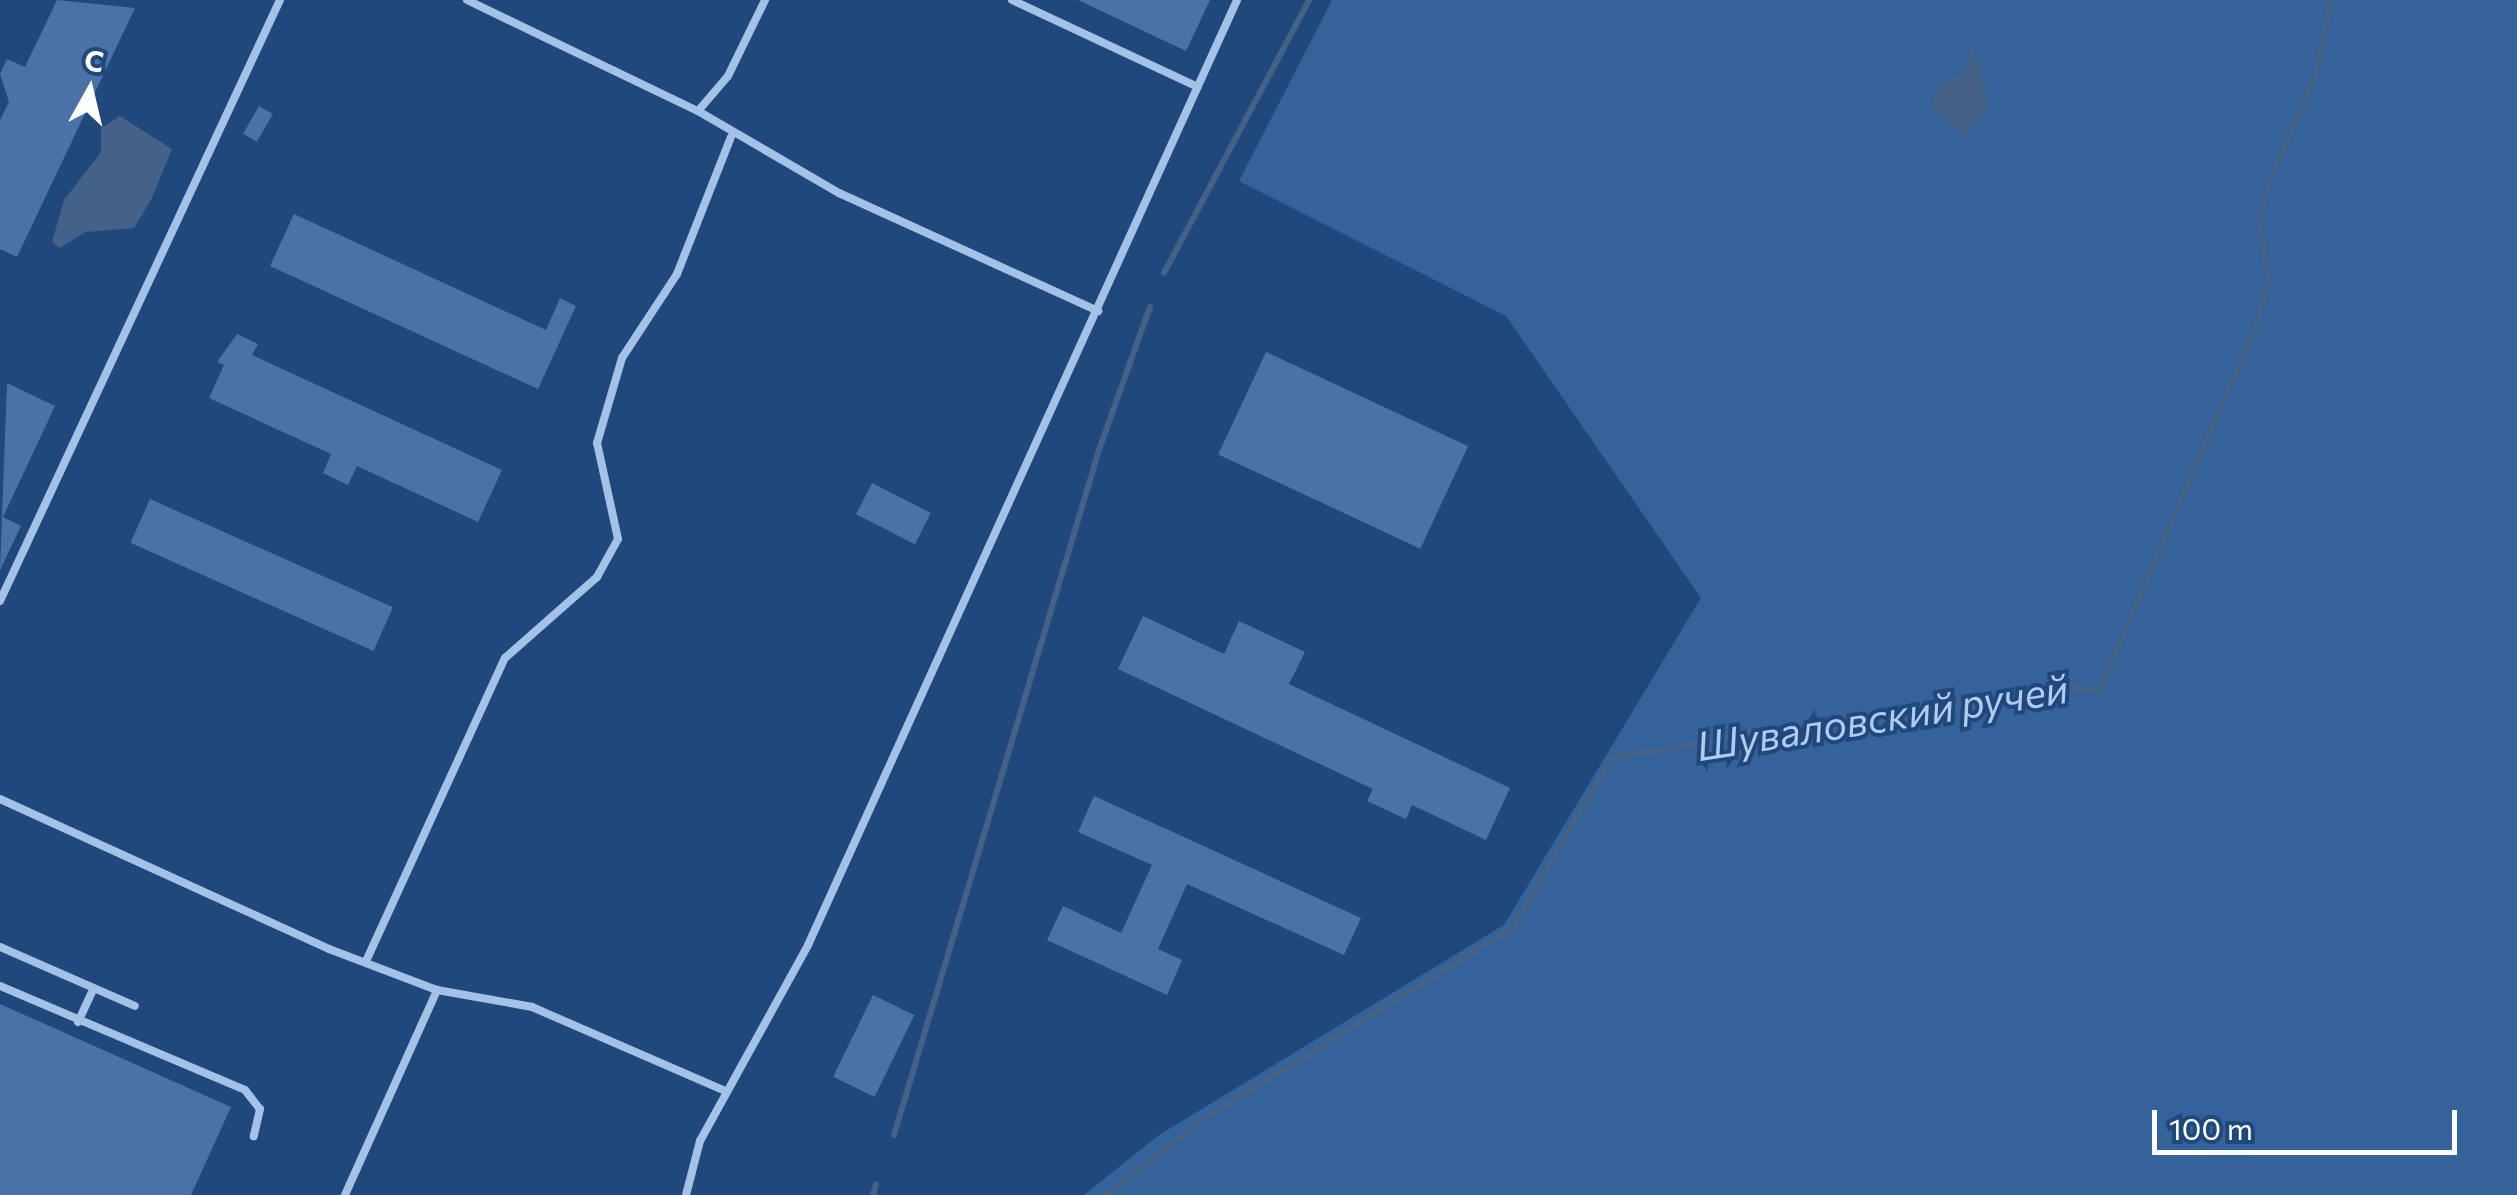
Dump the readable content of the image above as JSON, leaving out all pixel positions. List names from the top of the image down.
{
  "water": ["Шуваловский ручей"],
  "scale_bar": "100 m",
  "north": "top"
}
